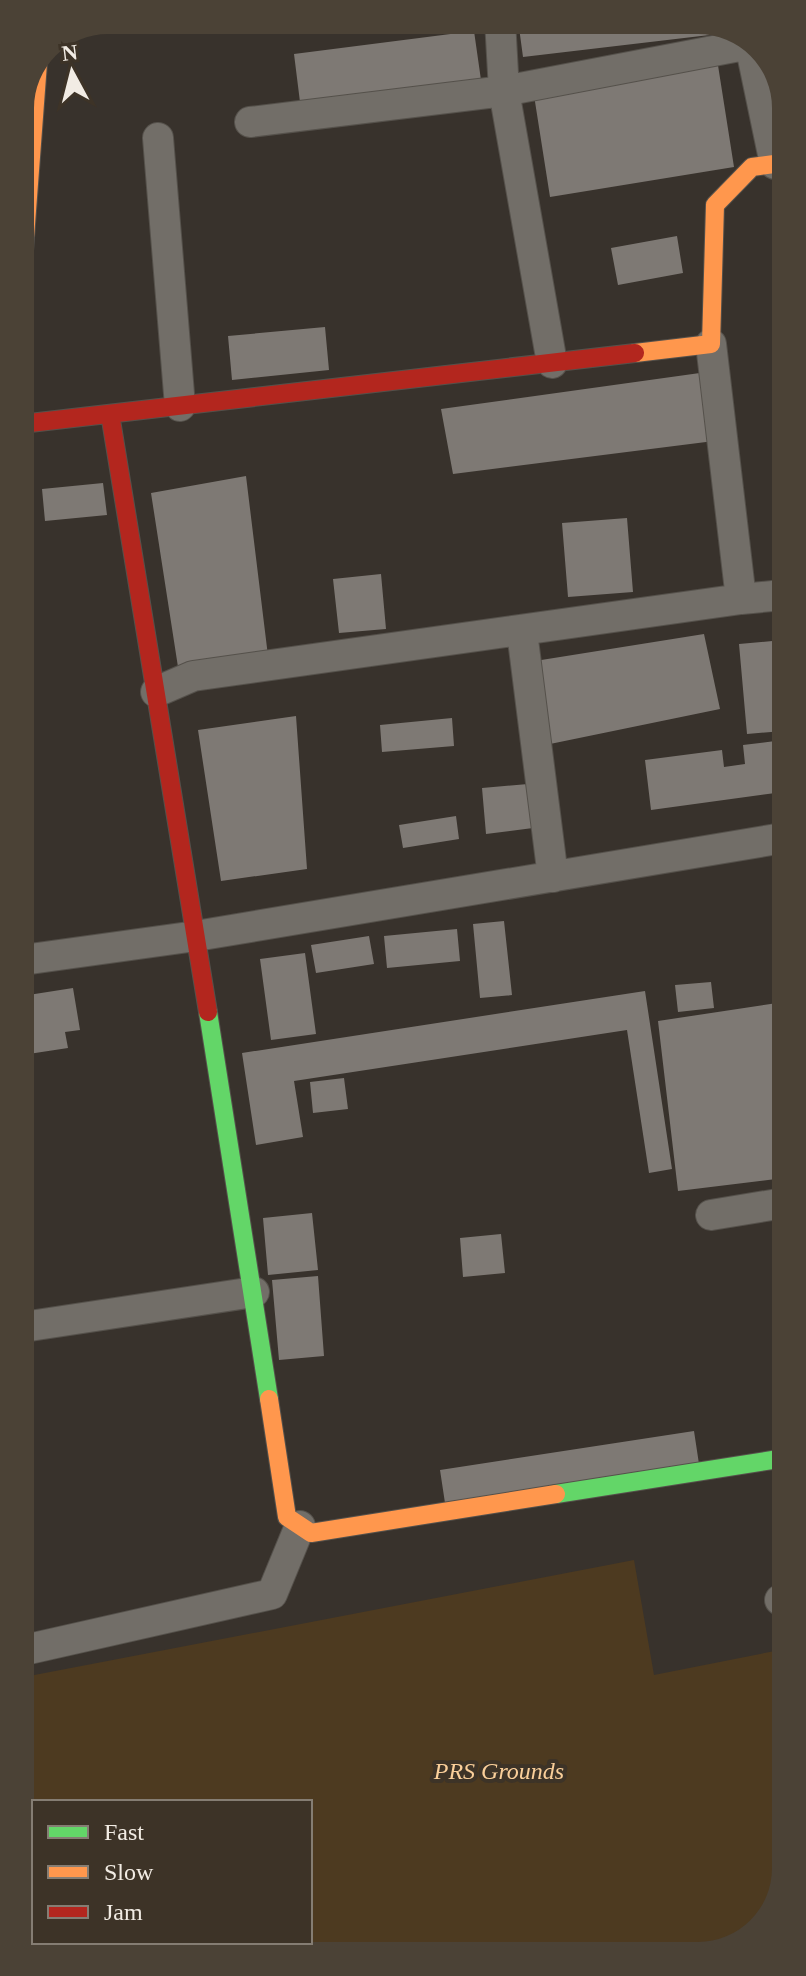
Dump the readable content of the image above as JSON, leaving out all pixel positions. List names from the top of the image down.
{
  "parks": ["PRS Grounds"],
  "legend": ["Fast", "Slow", "Jam"],
  "north": "top"
}
